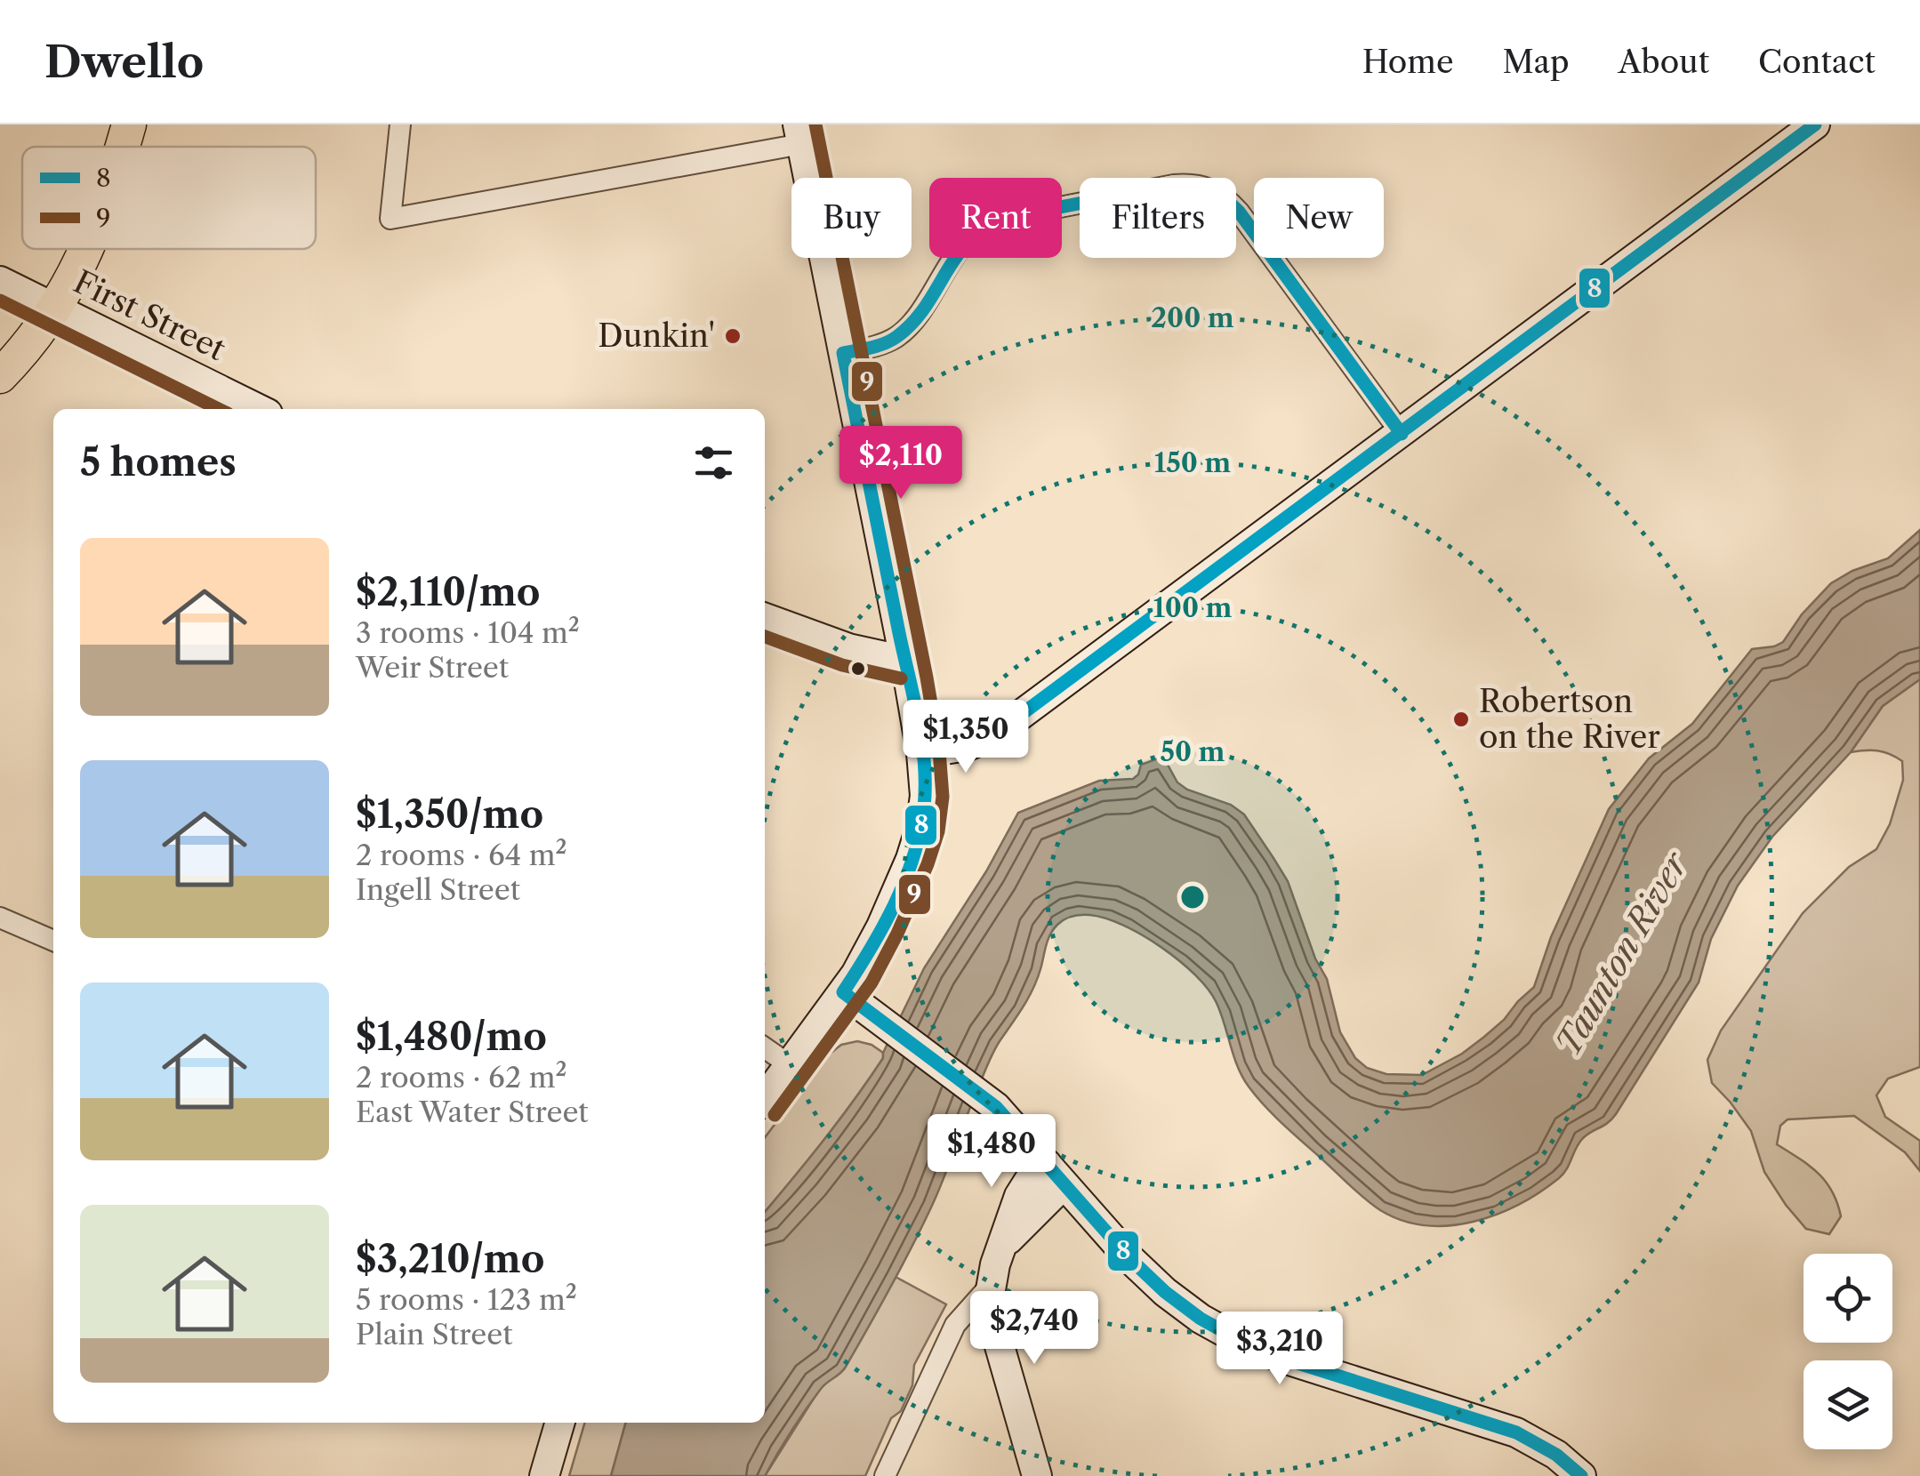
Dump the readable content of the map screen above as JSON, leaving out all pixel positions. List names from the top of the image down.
{
  "streets": {
    "main road": ["First Street"]
  },
  "water": ["Taunton River"],
  "places": ["Dunkin'", "Robertson on the River"],
  "lines": ["transit line 8", "transit line 9"],
  "legend": ["8", "9"],
  "page": {
    "header": "Dwello",
    "nav": [
      "Home",
      "Map",
      "About",
      "Contact"
    ],
    "chip": [
      "Buy",
      "Rent",
      "Filters",
      "New"
    ],
    "heading": "5 homes",
    "price": [
      "$2,110",
      "$1,350",
      "$1,480",
      "$2,740",
      "$3,210"
    ],
    "list": [
      {
        "name": "$2,110/mo",
        "note": "3 rooms · 104 m² · Weir Street"
      },
      {
        "name": "$1,350/mo",
        "note": "2 rooms · 64 m² · Ingell Street"
      },
      {
        "name": "$1,480/mo",
        "note": "2 rooms · 62 m² · East Water Street"
      },
      {
        "name": "$3,210/mo",
        "note": "5 rooms · 123 m² · Plain Street"
      }
    ]
  },
  "rings": [
    "200 m",
    "150 m",
    "100 m",
    "50 m"
  ]
}
